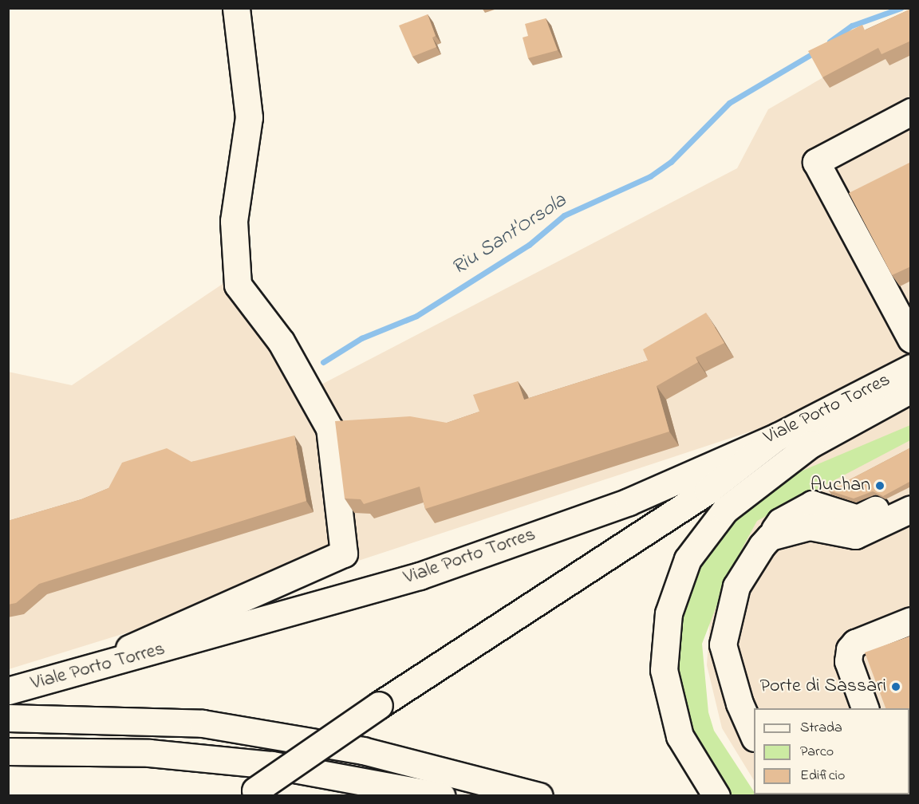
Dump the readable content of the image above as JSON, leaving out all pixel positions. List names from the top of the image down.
{
  "streets": {
    "main road": ["Viale Porto Torres"]
  },
  "water": ["Riu Sant'Orsola"],
  "places": ["Auchan", "Porte di Sassari"],
  "legend": ["Strada", "Parco", "Edificio"]
}
